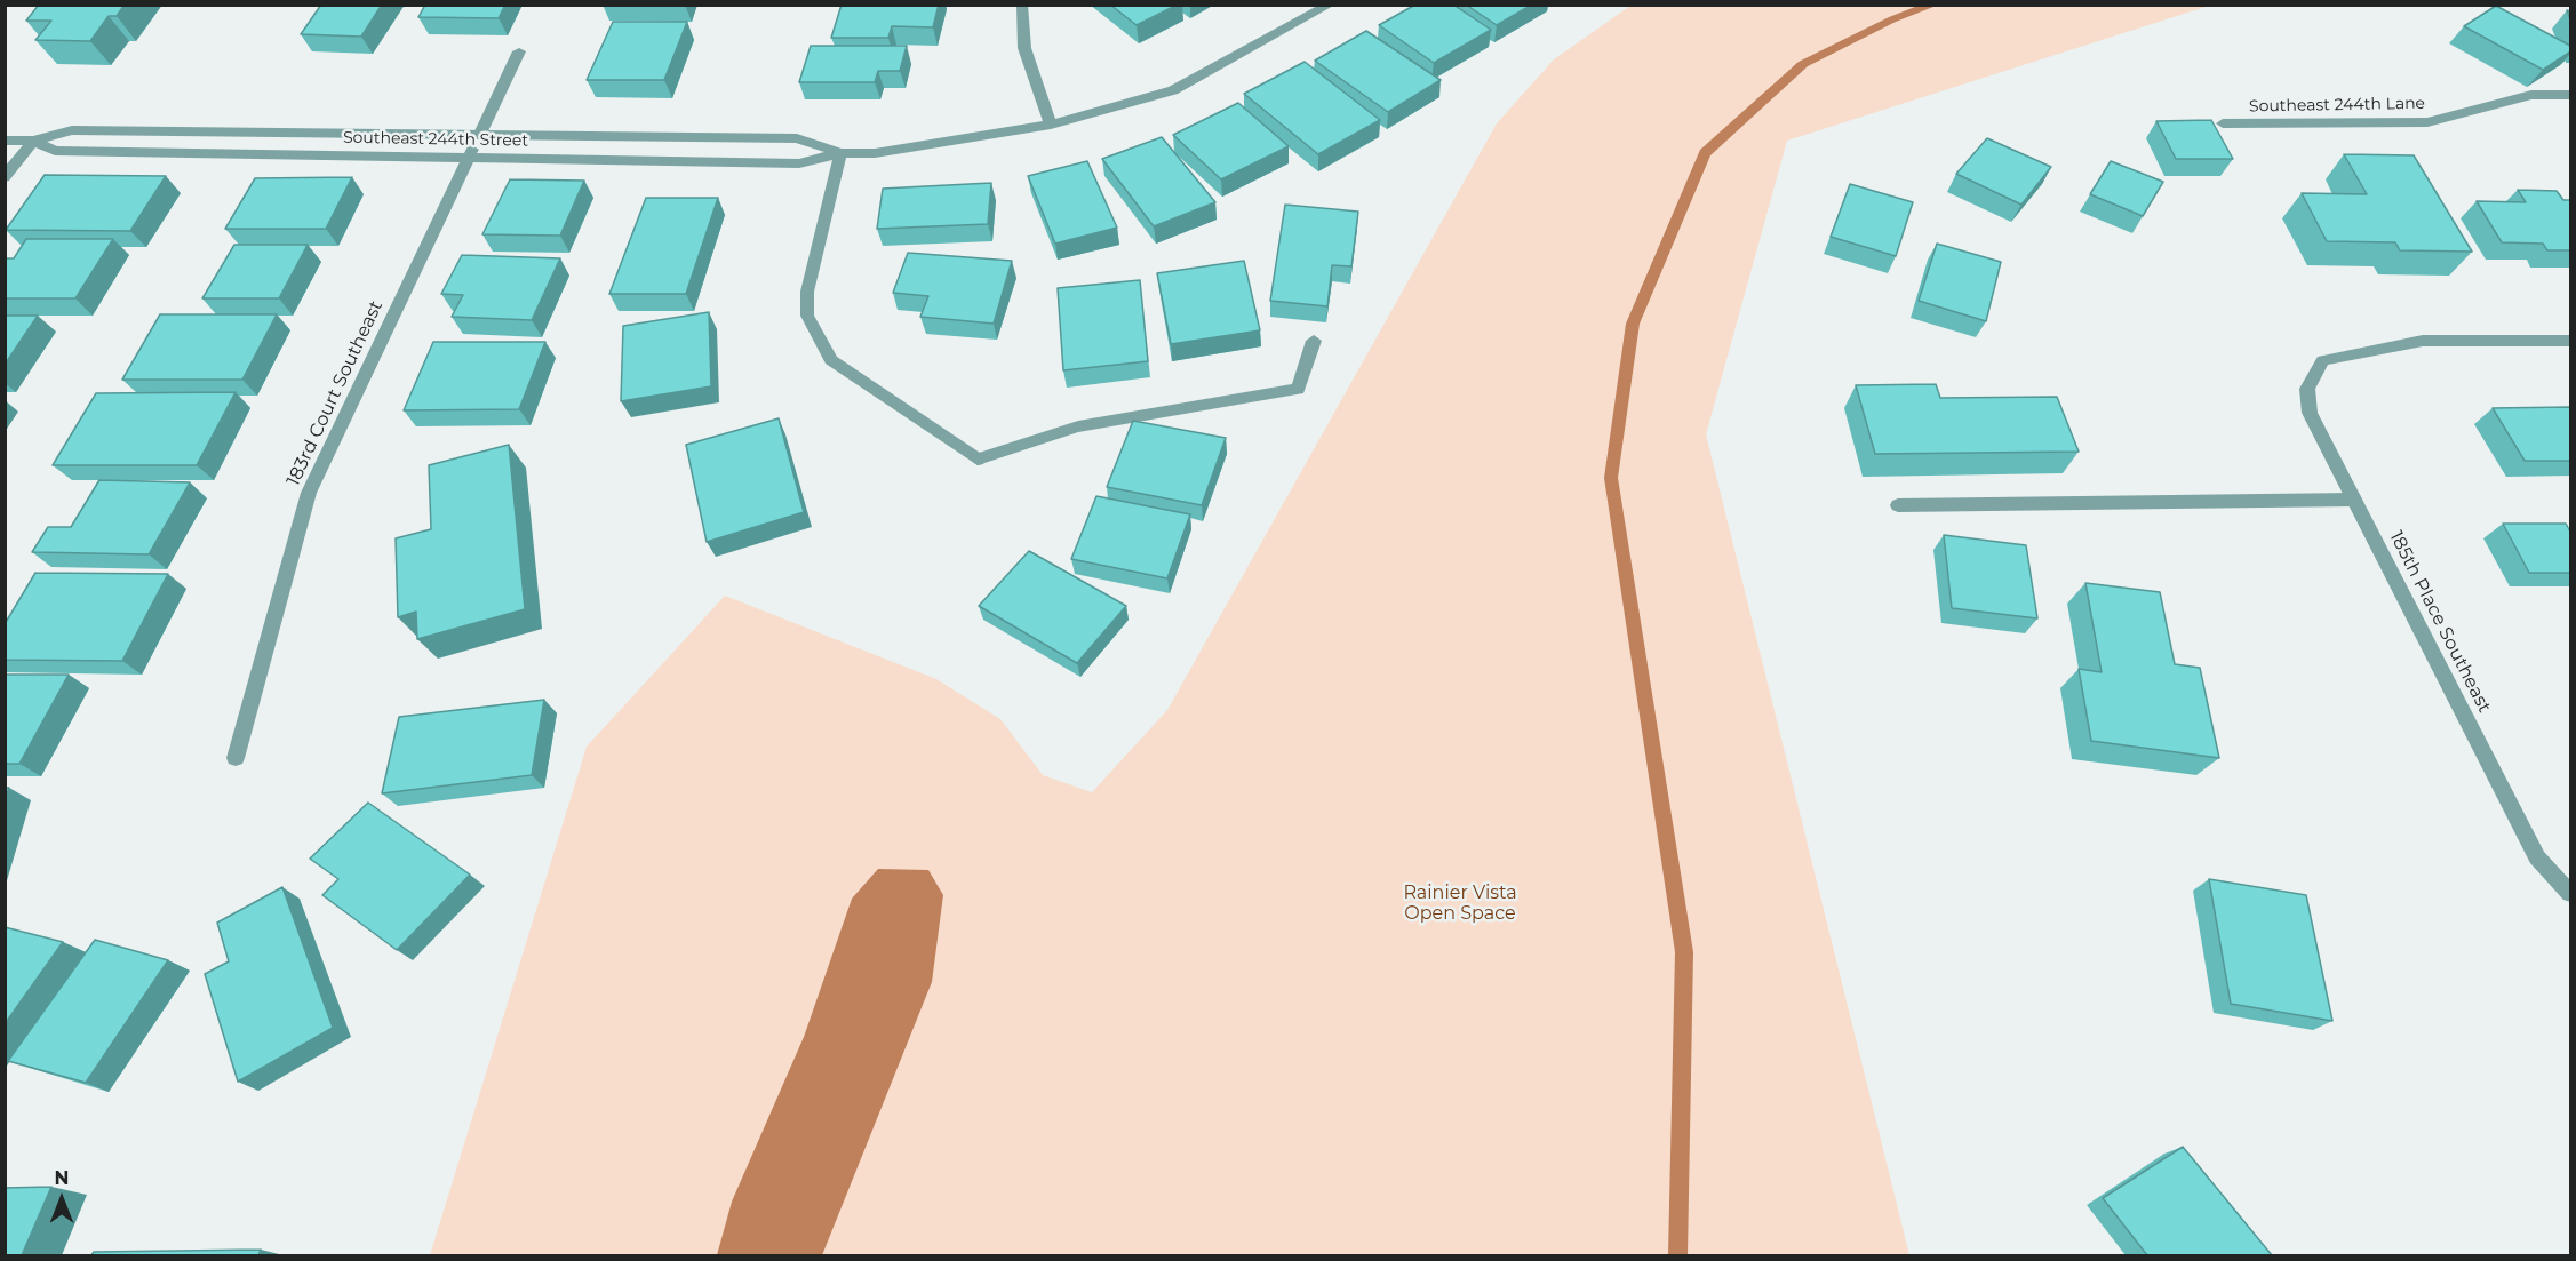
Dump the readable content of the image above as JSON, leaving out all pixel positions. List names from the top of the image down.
{
  "streets": {
    "street": [
      "Southeast 244th Lane",
      "Southeast 244th Street",
      "183rd Court Southeast",
      "185th Place Southeast"
    ]
  },
  "crossings": [
    ["Southeast 244th Street", "183rd Court Southeast"]
  ],
  "parks": ["Rainier Vista Open Space"],
  "north": "top"
}
